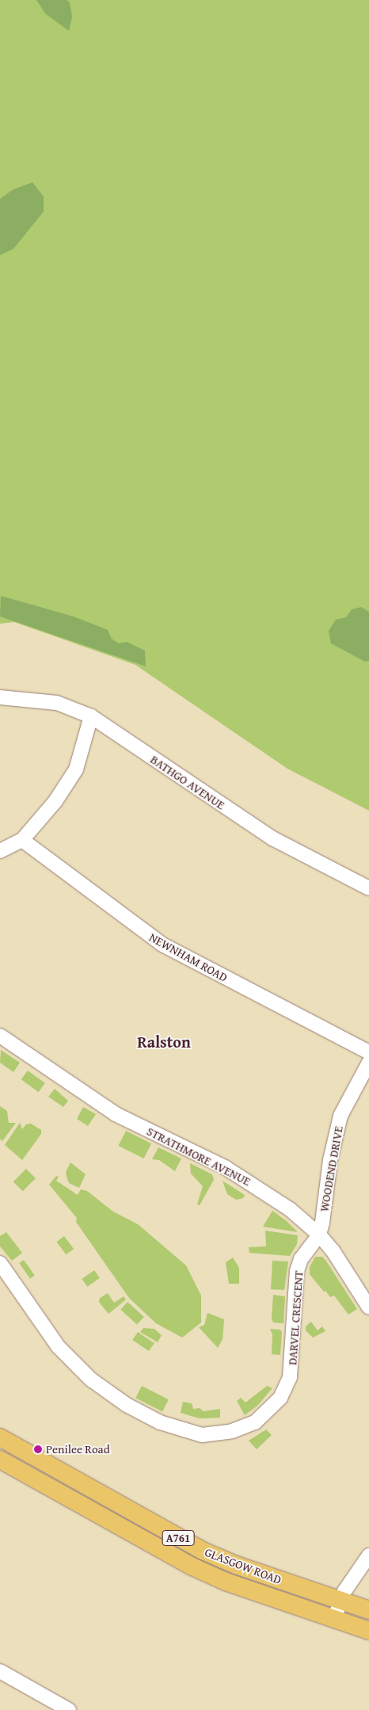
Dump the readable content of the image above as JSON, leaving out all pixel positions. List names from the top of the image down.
{
  "streets": {
    "main road": ["A761", "GLASGOW ROAD"],
    "street": [
      "BATHGO AVENUE",
      "NEWNHAM ROAD",
      "STRATHMORE AVENUE",
      "WOODEND DRIVE",
      "DARVEL CRESCENT"
    ]
  },
  "crossings": [
    ["STRATHMORE AVENUE", "WOODEND DRIVE"],
    ["STRATHMORE AVENUE", "DARVEL CRESCENT"],
    ["WOODEND DRIVE", "DARVEL CRESCENT"]
  ],
  "districts": ["Ralston"],
  "places": ["Penilee Road"]
}
